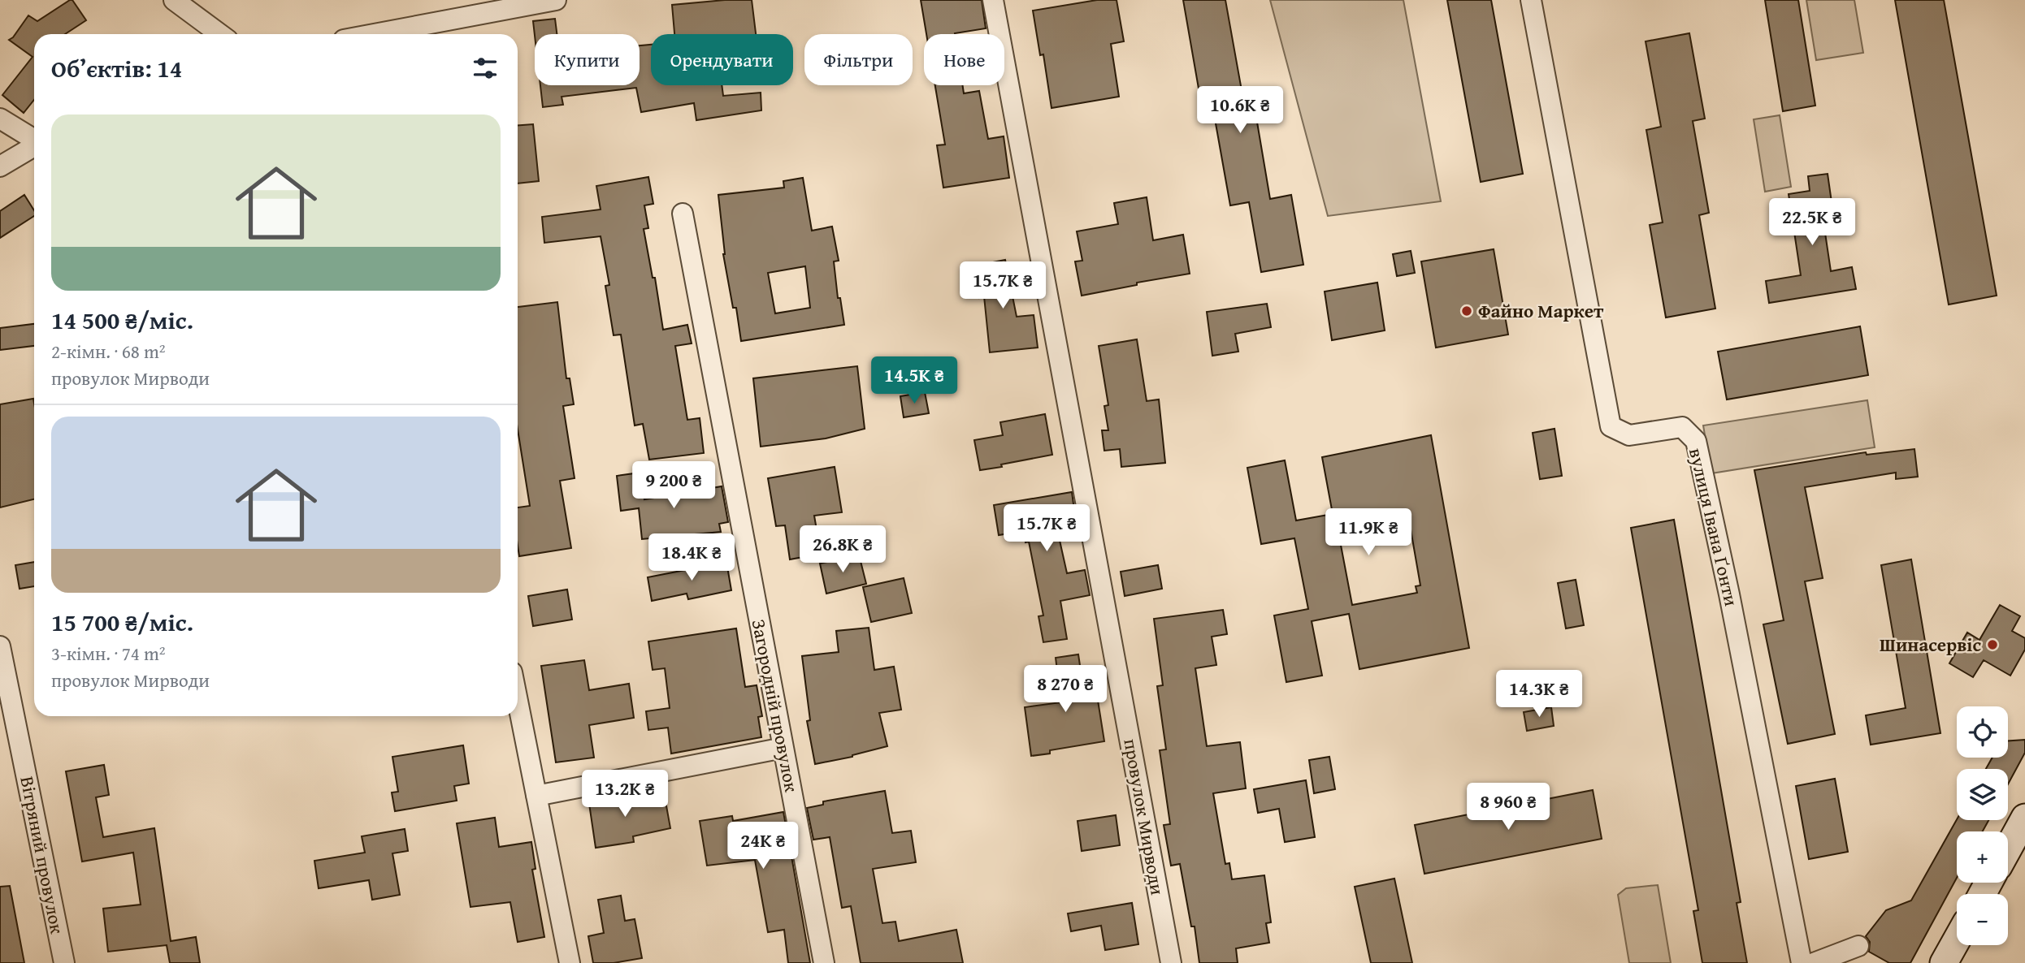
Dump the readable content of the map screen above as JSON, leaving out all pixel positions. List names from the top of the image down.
{
  "streets": {
    "street": [
      "вулиця Івана Ґонти",
      "Загородній провулок",
      "провулок Мирводи",
      "Вітряний провулок"
    ]
  },
  "places": ["Файно Маркет", "Шинасервіс"],
  "page": {
    "chip": [
      "Купити",
      "Орендувати",
      "Фільтри",
      "Нове"
    ],
    "heading": "Об’єктів: 14",
    "price": [
      "10.6K ₴",
      "22.5K ₴",
      "15.7K ₴",
      "14.5K ₴",
      "9 200 ₴",
      "15.7K ₴",
      "11.9K ₴",
      "26.8K ₴",
      "18.4K ₴",
      "8 270 ₴",
      "14.3K ₴",
      "13.2K ₴",
      "8 960 ₴",
      "24K ₴"
    ],
    "list": [
      {
        "name": "14 500 ₴/міс.",
        "note": "2-кімн. · 68 m² · провулок Мирводи"
      },
      {
        "name": "15 700 ₴/міс.",
        "note": "3-кімн. · 74 m² · провулок Мирводи"
      }
    ],
    "map_buttons": ["+", "−"]
  }
}
